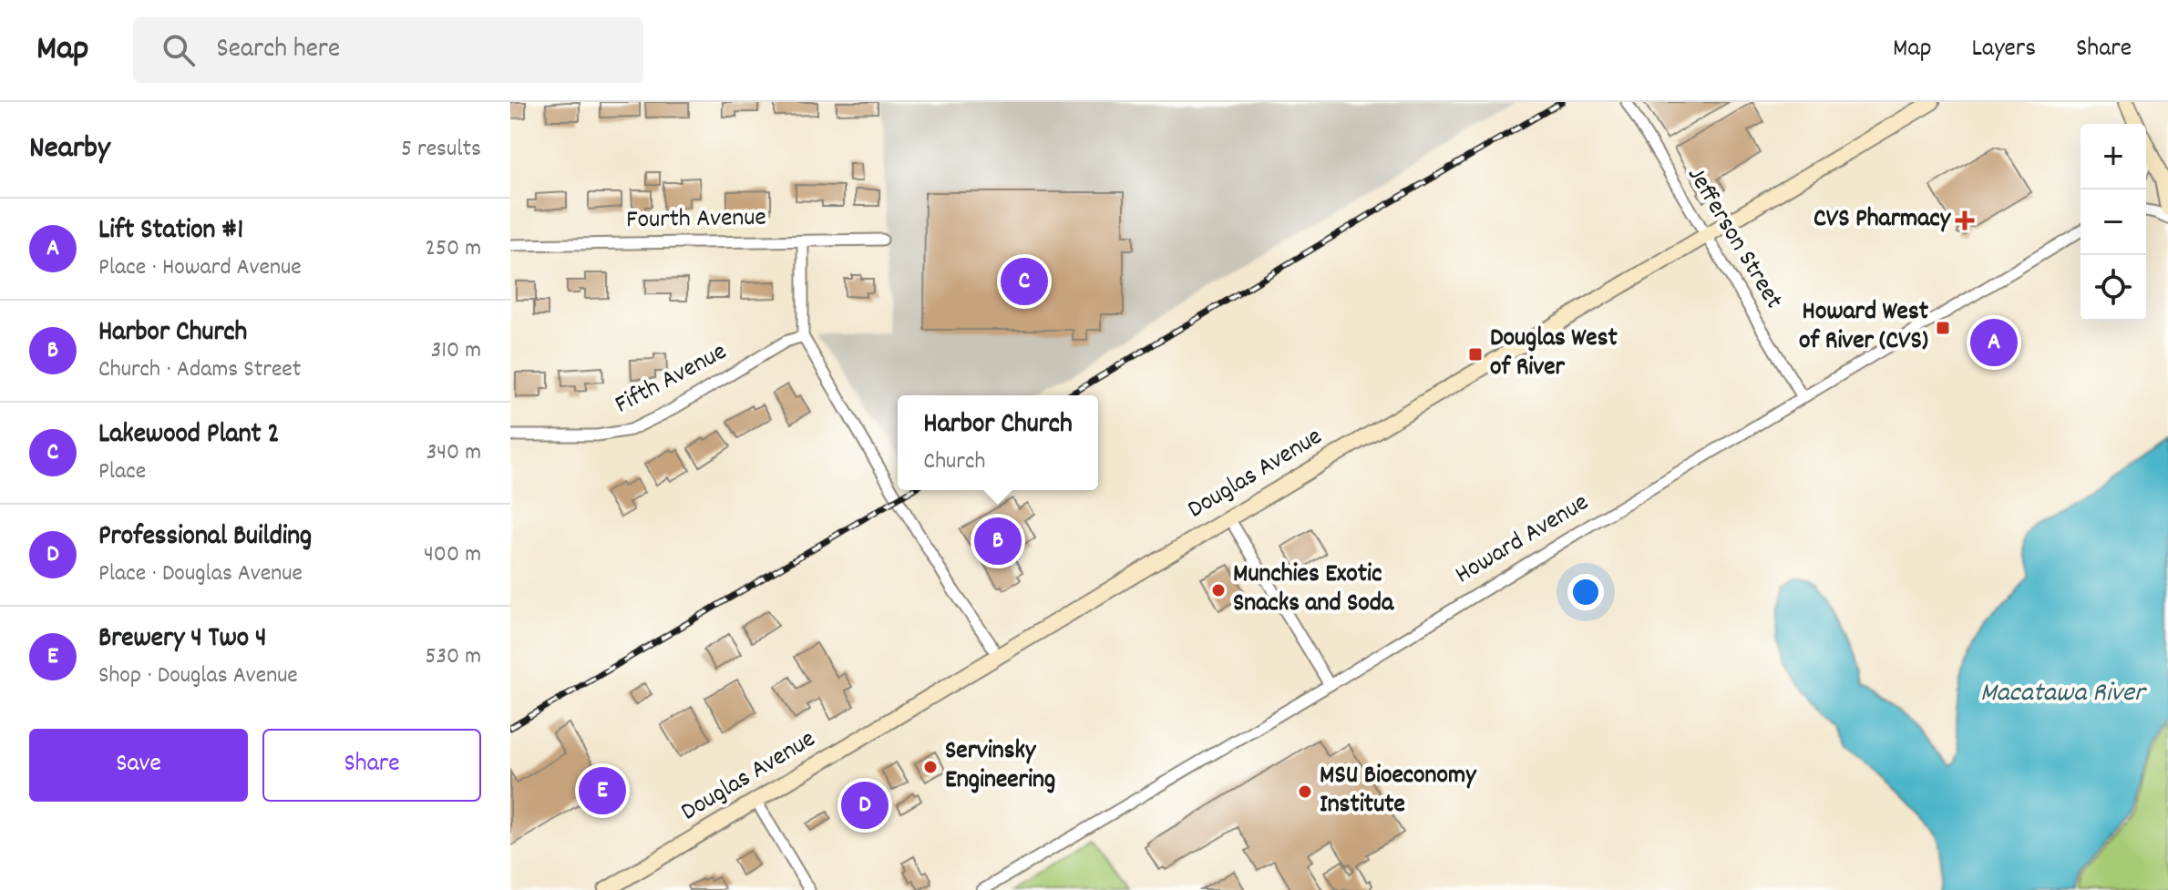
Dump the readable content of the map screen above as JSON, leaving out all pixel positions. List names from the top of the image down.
{
  "streets": {
    "street": [
      "Fourth Avenue",
      "Jefferson Street",
      "Fifth Avenue",
      "Douglas Avenue",
      "Howard Avenue"
    ]
  },
  "crossings": [
    ["Jefferson Street", "Douglas Avenue"],
    ["Jefferson Street", "Howard Avenue"]
  ],
  "water": ["Macatawa River"],
  "places": {
    "health": ["CVS Pharmacy"],
    "transit": ["Howard West of River (CVS)", "Douglas West of River"],
    "other": ["Munchies Exotic Snacks and Soda", "Servinsky Engineering", "MSU Bioeconomy Institute"]
  },
  "page": {
    "header": "Map",
    "search": "Search here",
    "nav": ["Map", "Layers", "Share"],
    "heading": ["Nearby", "5 results"],
    "map_buttons": ["+", "−"],
    "list": [
      {
        "mark": "A",
        "name": "Lift Station #1",
        "note": "Place · Howard Avenue",
        "value": "250 m"
      },
      {
        "mark": "B",
        "name": "Harbor Church",
        "note": "Church · Adams Street",
        "value": "310 m"
      },
      {
        "mark": "C",
        "name": "Lakewood Plant 2",
        "note": "Place",
        "value": "340 m"
      },
      {
        "mark": "D",
        "name": "Professional Building",
        "note": "Place · Douglas Avenue",
        "value": "400 m"
      },
      {
        "mark": "E",
        "name": "Brewery 4 Two 4",
        "note": "Shop · Douglas Avenue",
        "value": "530 m"
      }
    ],
    "pins": [
      "C",
      "A",
      "B",
      "E",
      "D"
    ],
    "popup": ["Harbor Church", "Church"],
    "buttons": ["Save", "Share"]
  }
}
